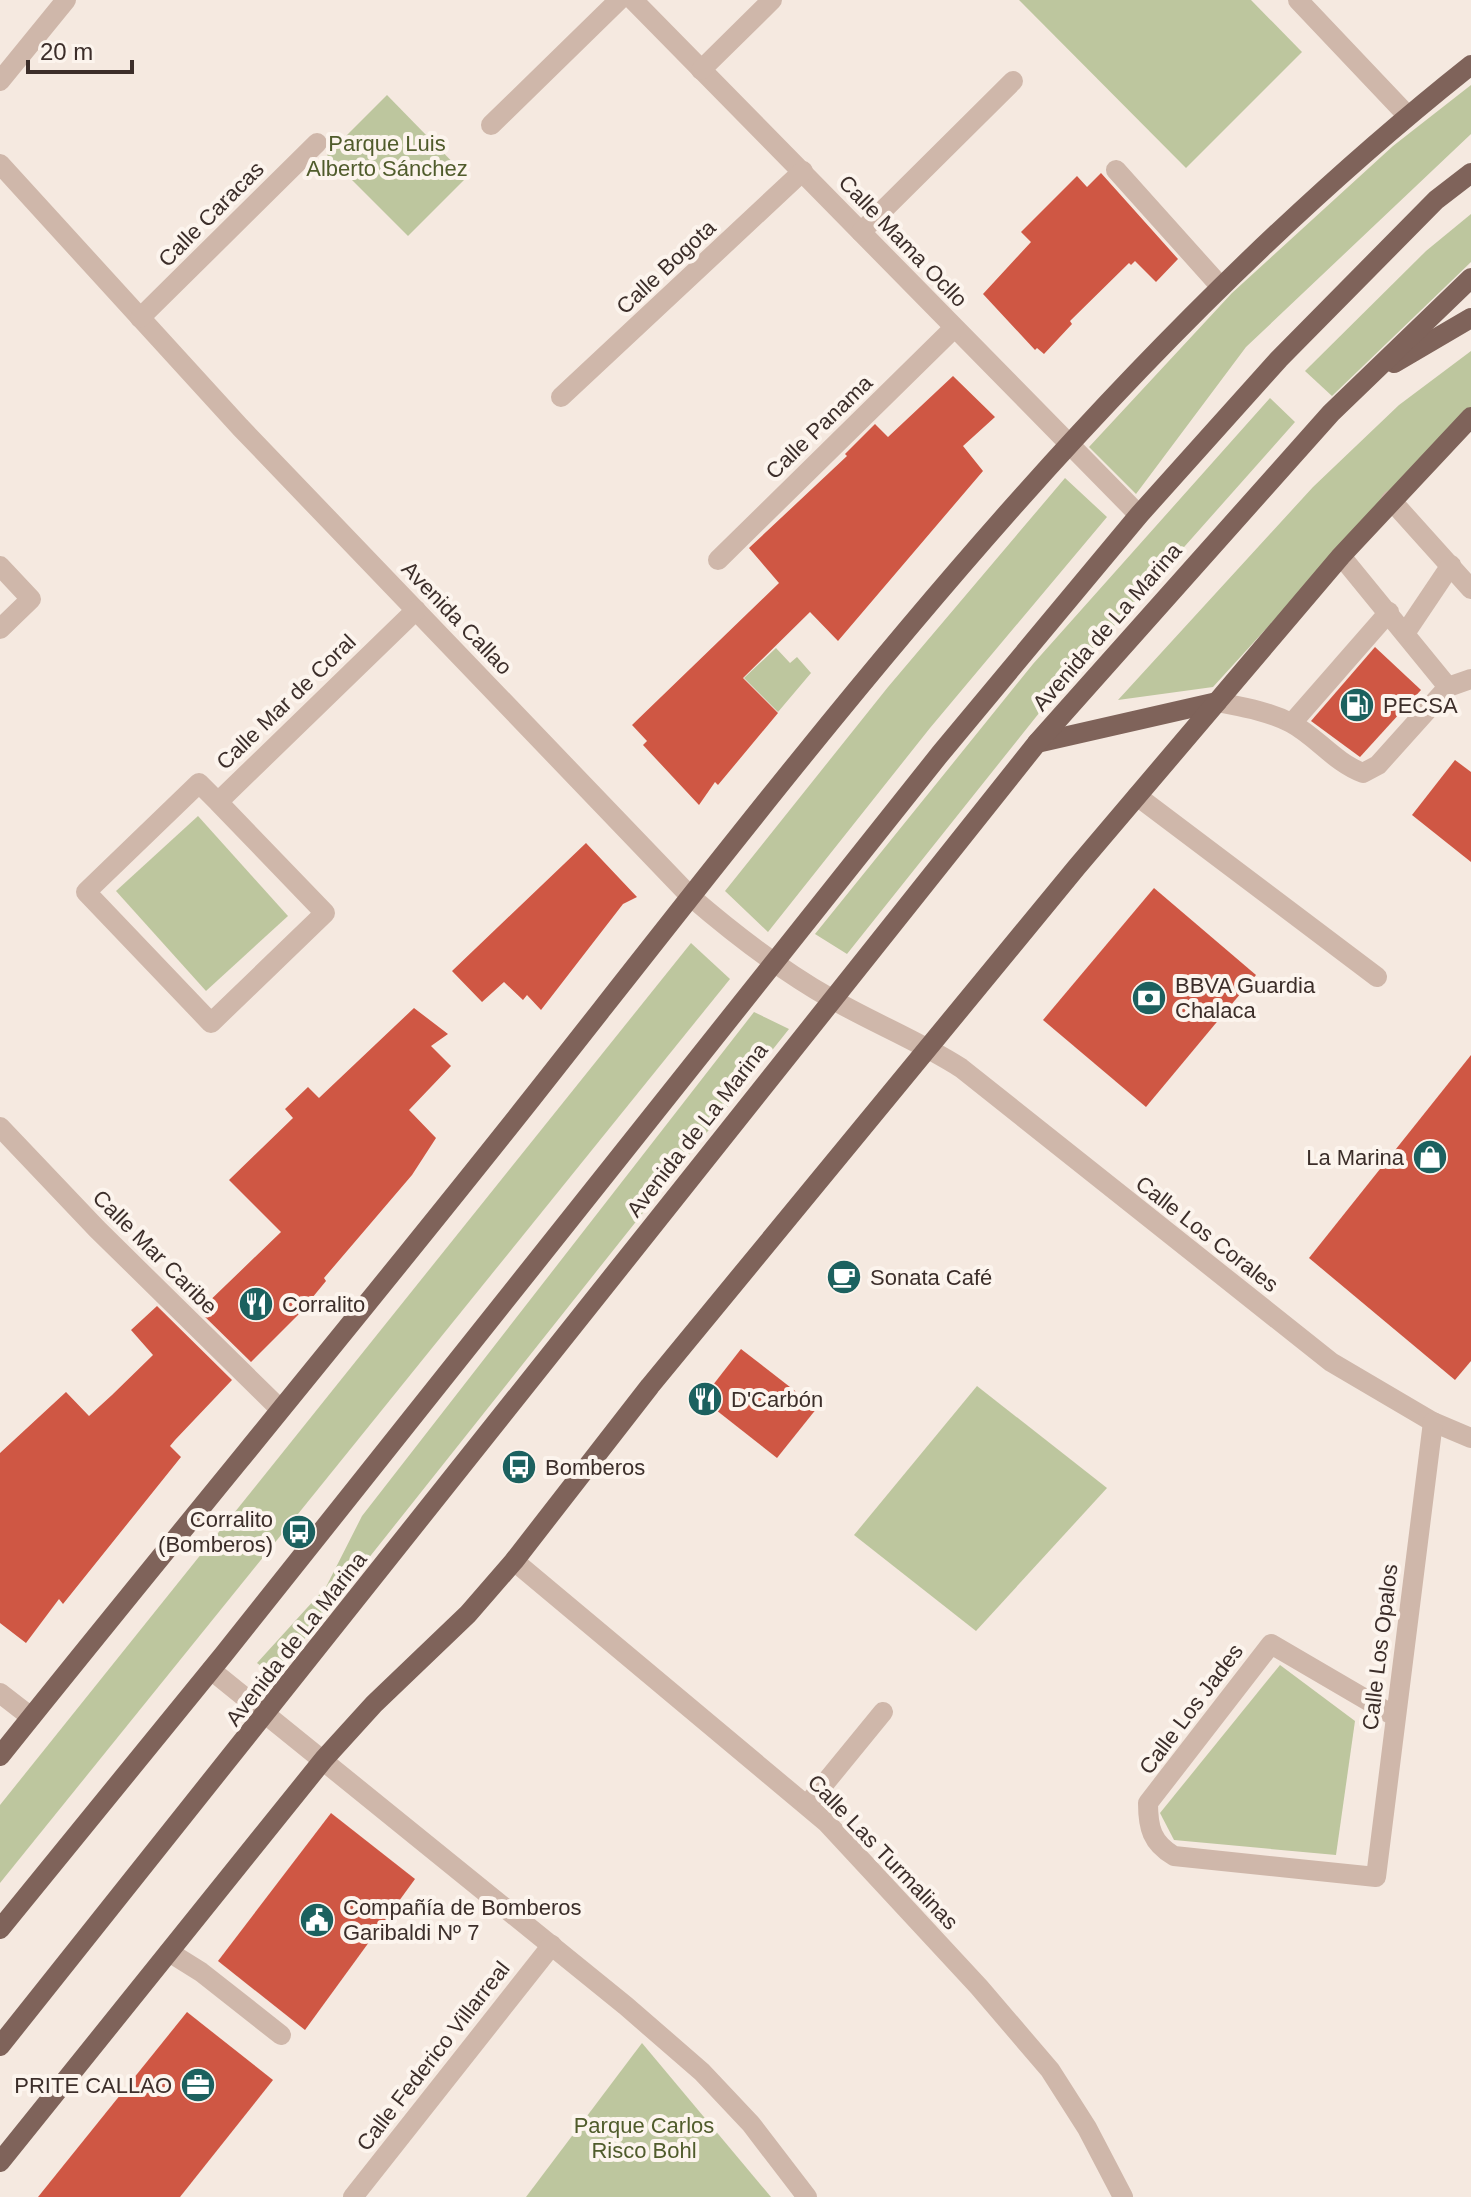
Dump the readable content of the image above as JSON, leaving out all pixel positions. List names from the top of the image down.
{
  "streets": {
    "main road": ["Avenida de La Marina"],
    "street": [
      "Calle Caracas",
      "Calle Mama Ocllo",
      "Calle Bogota",
      "Calle Panama",
      "Avenida Callao",
      "Calle Mar de Coral",
      "Calle Los Corales",
      "Calle Mar Caribe",
      "Calle Los Opalos",
      "Calle Los Jades",
      "Calle Las Turmalinas",
      "Calle Federico Villarreal"
    ]
  },
  "crossings": [
    ["Calle Caracas", "Avenida Callao"],
    ["Calle Mama Ocllo", "Calle Bogota"],
    ["Calle Mama Ocllo", "Calle Panama"],
    ["Calle Mama Ocllo", "Avenida de La Marina"],
    ["Avenida Callao", "Avenida de La Marina"],
    ["Avenida Callao", "Calle Mar de Coral"],
    ["Avenida Callao", "Calle Los Corales"],
    ["Calle Los Corales", "Calle Los Opalos"],
    ["Calle Los Opalos", "Calle Los Jades"]
  ],
  "parks": ["Parque Luis Alberto Sánchez", "Parque Carlos Risco Bohl"],
  "places": {
    "fuel station": ["PECSA"],
    "bank": ["BBVA Guardia Chalaca"],
    "shop": ["La Marina"],
    "cafe": ["Sonata Café"],
    "restaurant": ["Corralito", "D'Carbón"],
    "bus stop": ["Bomberos", "Corralito (Bomberos)"],
    "public building": ["Compañía de Bomberos Garibaldi Nº 7"],
    "office": ["PRITE CALLAO"]
  },
  "scale_bar": "20 m"
}
